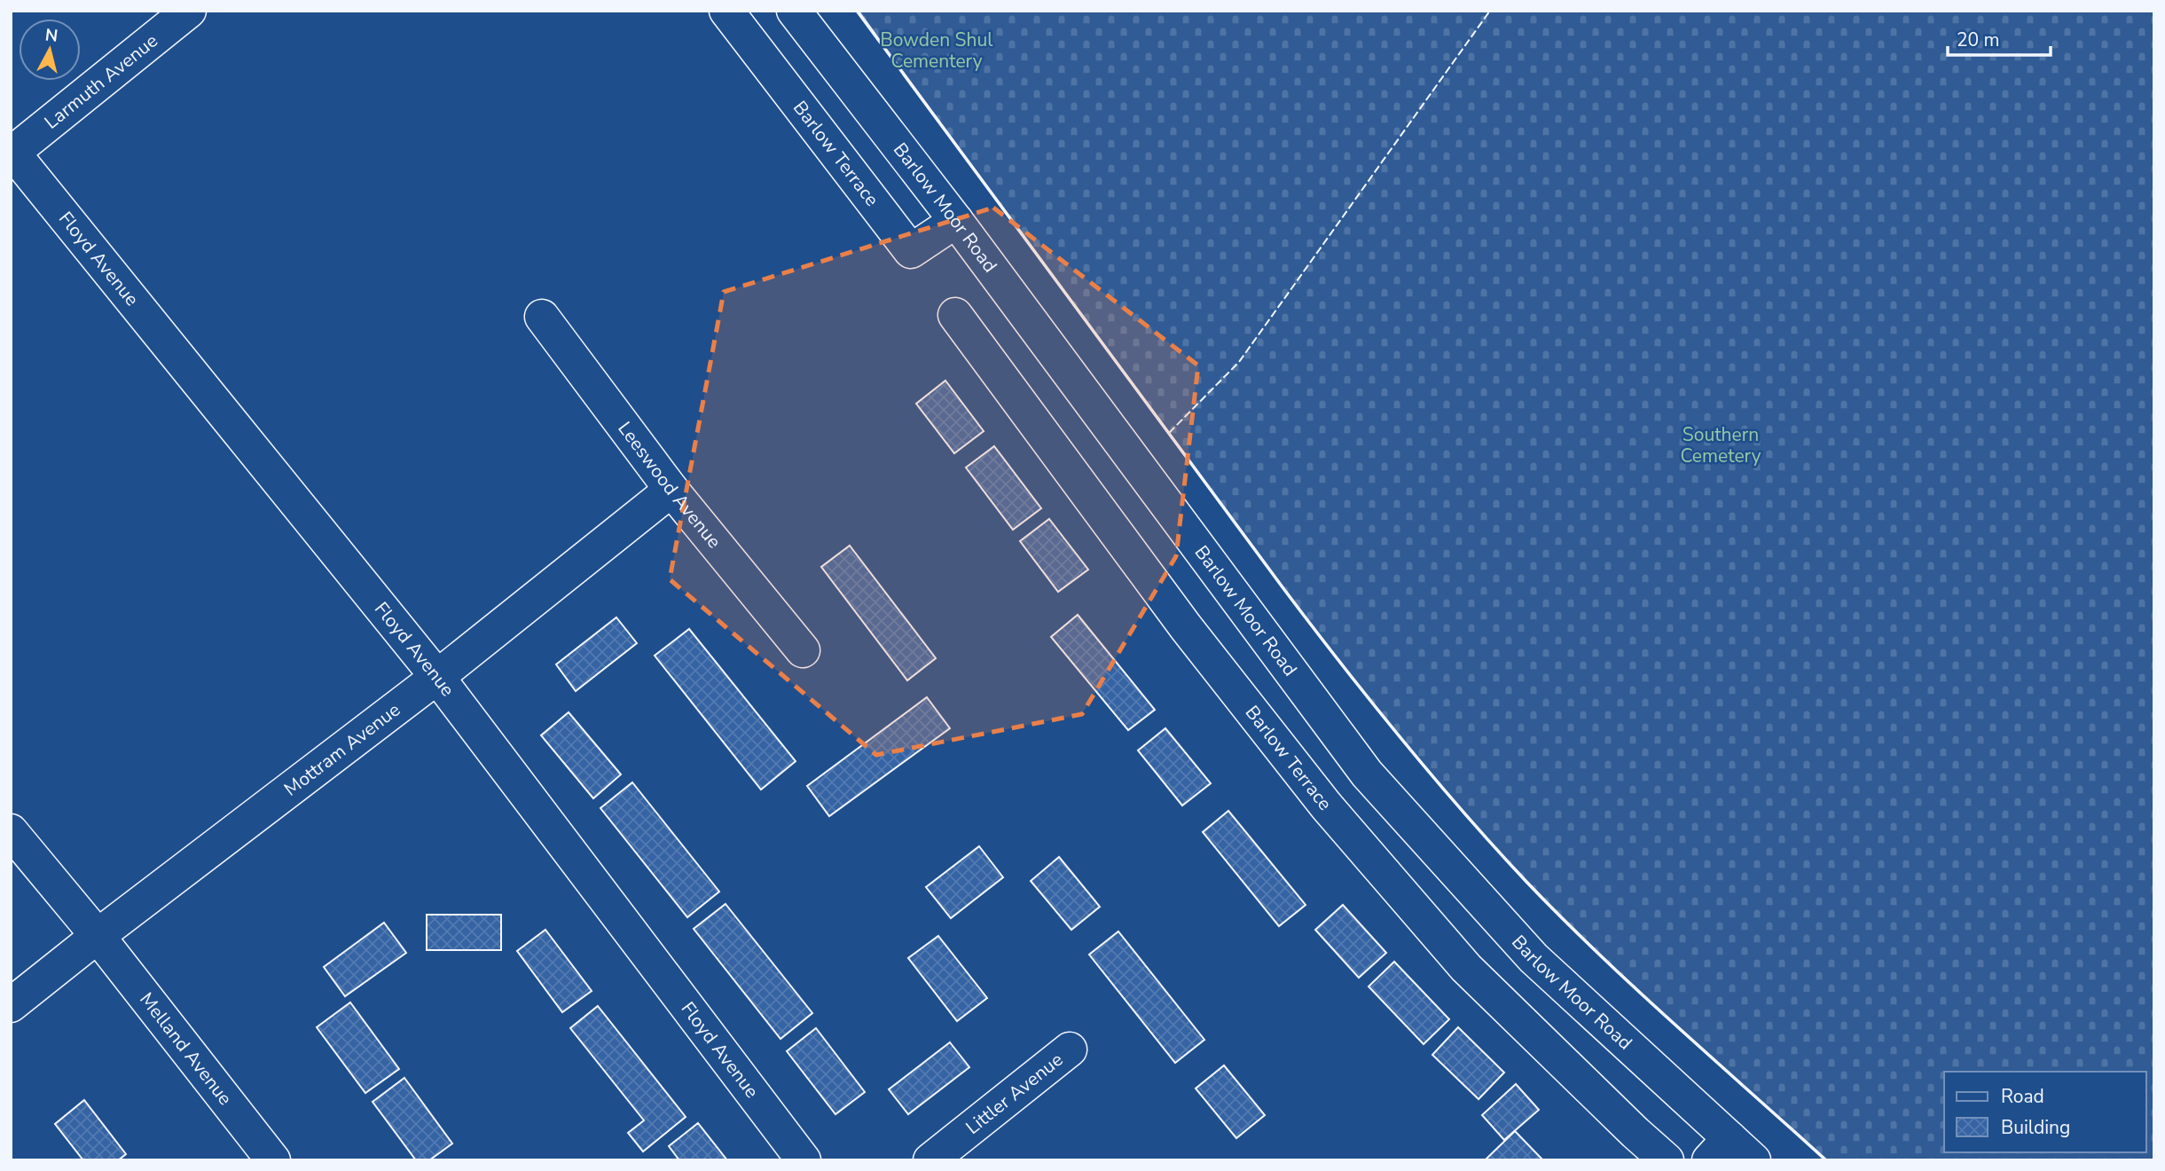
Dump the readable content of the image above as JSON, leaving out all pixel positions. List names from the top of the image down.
{
  "streets": {
    "street": [
      "Larmuth Avenue",
      "Barlow Terrace",
      "Barlow Moor Road",
      "Floyd Avenue",
      "Leeswood Avenue",
      "Mottram Avenue",
      "Melland Avenue",
      "Littler Avenue"
    ]
  },
  "crossings": [
    ["Larmuth Avenue", "Floyd Avenue"],
    ["Barlow Terrace", "Barlow Moor Road"],
    ["Floyd Avenue", "Mottram Avenue"],
    ["Leeswood Avenue", "Mottram Avenue"],
    ["Mottram Avenue", "Melland Avenue"]
  ],
  "parks": ["Bowden Shul Cementery", "Southern Cemetery"],
  "legend": ["Road", "Building"],
  "scale_bar": "20 m",
  "north": "top"
}
